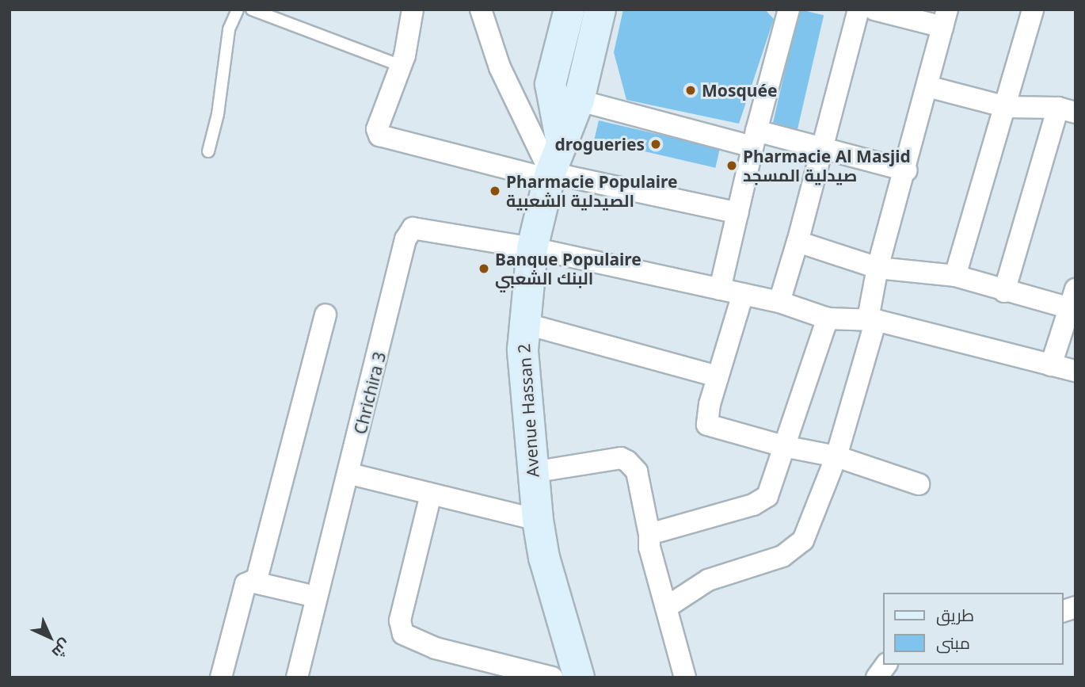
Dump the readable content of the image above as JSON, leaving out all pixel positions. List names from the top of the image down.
{
  "streets": {
    "main road": ["Avenue Hassan 2"],
    "street": ["Chrichira 3"]
  },
  "crossings": [
    ["Chrichira 3", "Avenue Hassan 2"]
  ],
  "places": [
    "Mosquée",
    "drogueries",
    "Pharmacie Al Masjid صيدلية المسجد",
    "Pharmacie Populaire الصيدلية الشعبية",
    "Banque Populaire البنك الشعبي"
  ],
  "legend": ["طريق", "مبنى"],
  "north": "bottom right"
}
